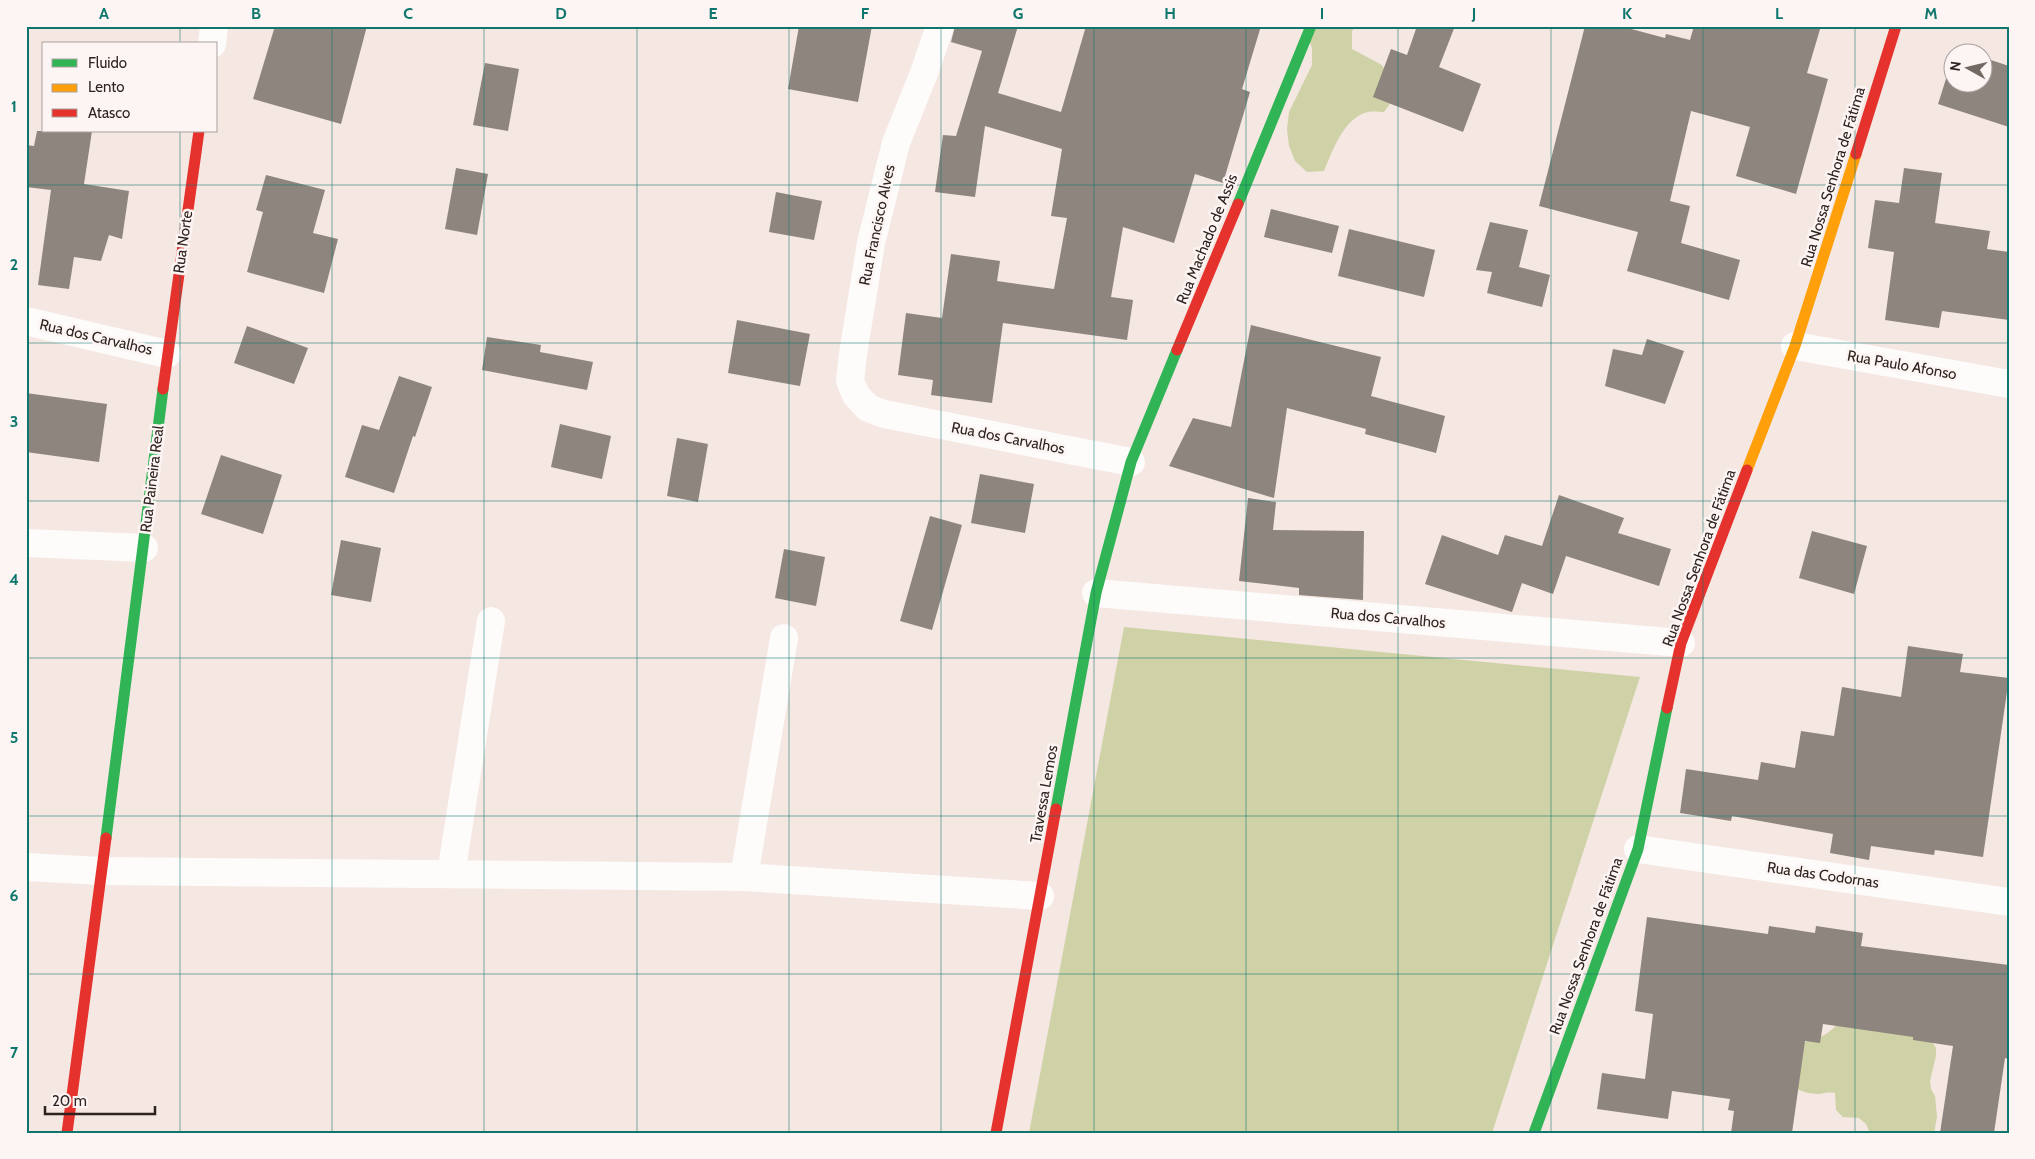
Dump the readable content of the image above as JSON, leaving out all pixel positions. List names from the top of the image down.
{
  "streets": {
    "street": [
      "Rua Nossa Senhora de Fátima",
      "Rua Francisco Alves",
      "Rua Machado de Assis",
      "Rua Norte",
      "Rua dos Carvalhos",
      "Rua Paulo Afonso",
      "Rua Paineira Real",
      "Travessa Lemos",
      "Rua das Codornas"
    ]
  },
  "crossings": [
    ["Rua Nossa Senhora de Fátima", "Rua dos Carvalhos"],
    ["Rua Nossa Senhora de Fátima", "Rua Paulo Afonso"],
    ["Rua Nossa Senhora de Fátima", "Rua das Codornas"],
    ["Rua Francisco Alves", "Rua dos Carvalhos"],
    ["Rua Machado de Assis", "Rua dos Carvalhos"],
    ["Rua Machado de Assis", "Travessa Lemos"],
    ["Rua Norte", "Rua dos Carvalhos"],
    ["Rua Norte", "Rua Paineira Real"],
    ["Rua dos Carvalhos", "Rua Paineira Real"],
    ["Rua dos Carvalhos", "Travessa Lemos"]
  ],
  "legend": ["Fluido", "Lento", "Atasco"],
  "scale_bar": "20 m",
  "north": "left",
  "grid": {
    "columns": [
      "A",
      "B",
      "C",
      "D",
      "E",
      "F",
      "G",
      "H",
      "I",
      "J",
      "K",
      "L",
      "M"
    ],
    "rows": [
      "1",
      "2",
      "3",
      "4",
      "5",
      "6",
      "7"
    ]
  }
}
